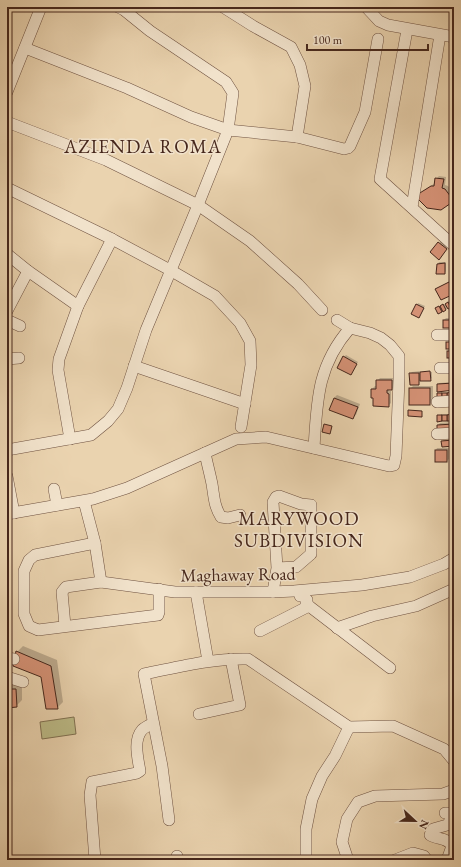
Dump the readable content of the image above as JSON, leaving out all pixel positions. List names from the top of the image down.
{
  "streets": {
    "street": ["Maghaway Road"]
  },
  "districts": ["AZIENDA ROMA", "MARYWOOD SUBDIVISION"],
  "scale_bar": "100 m",
  "north": "right"
}
